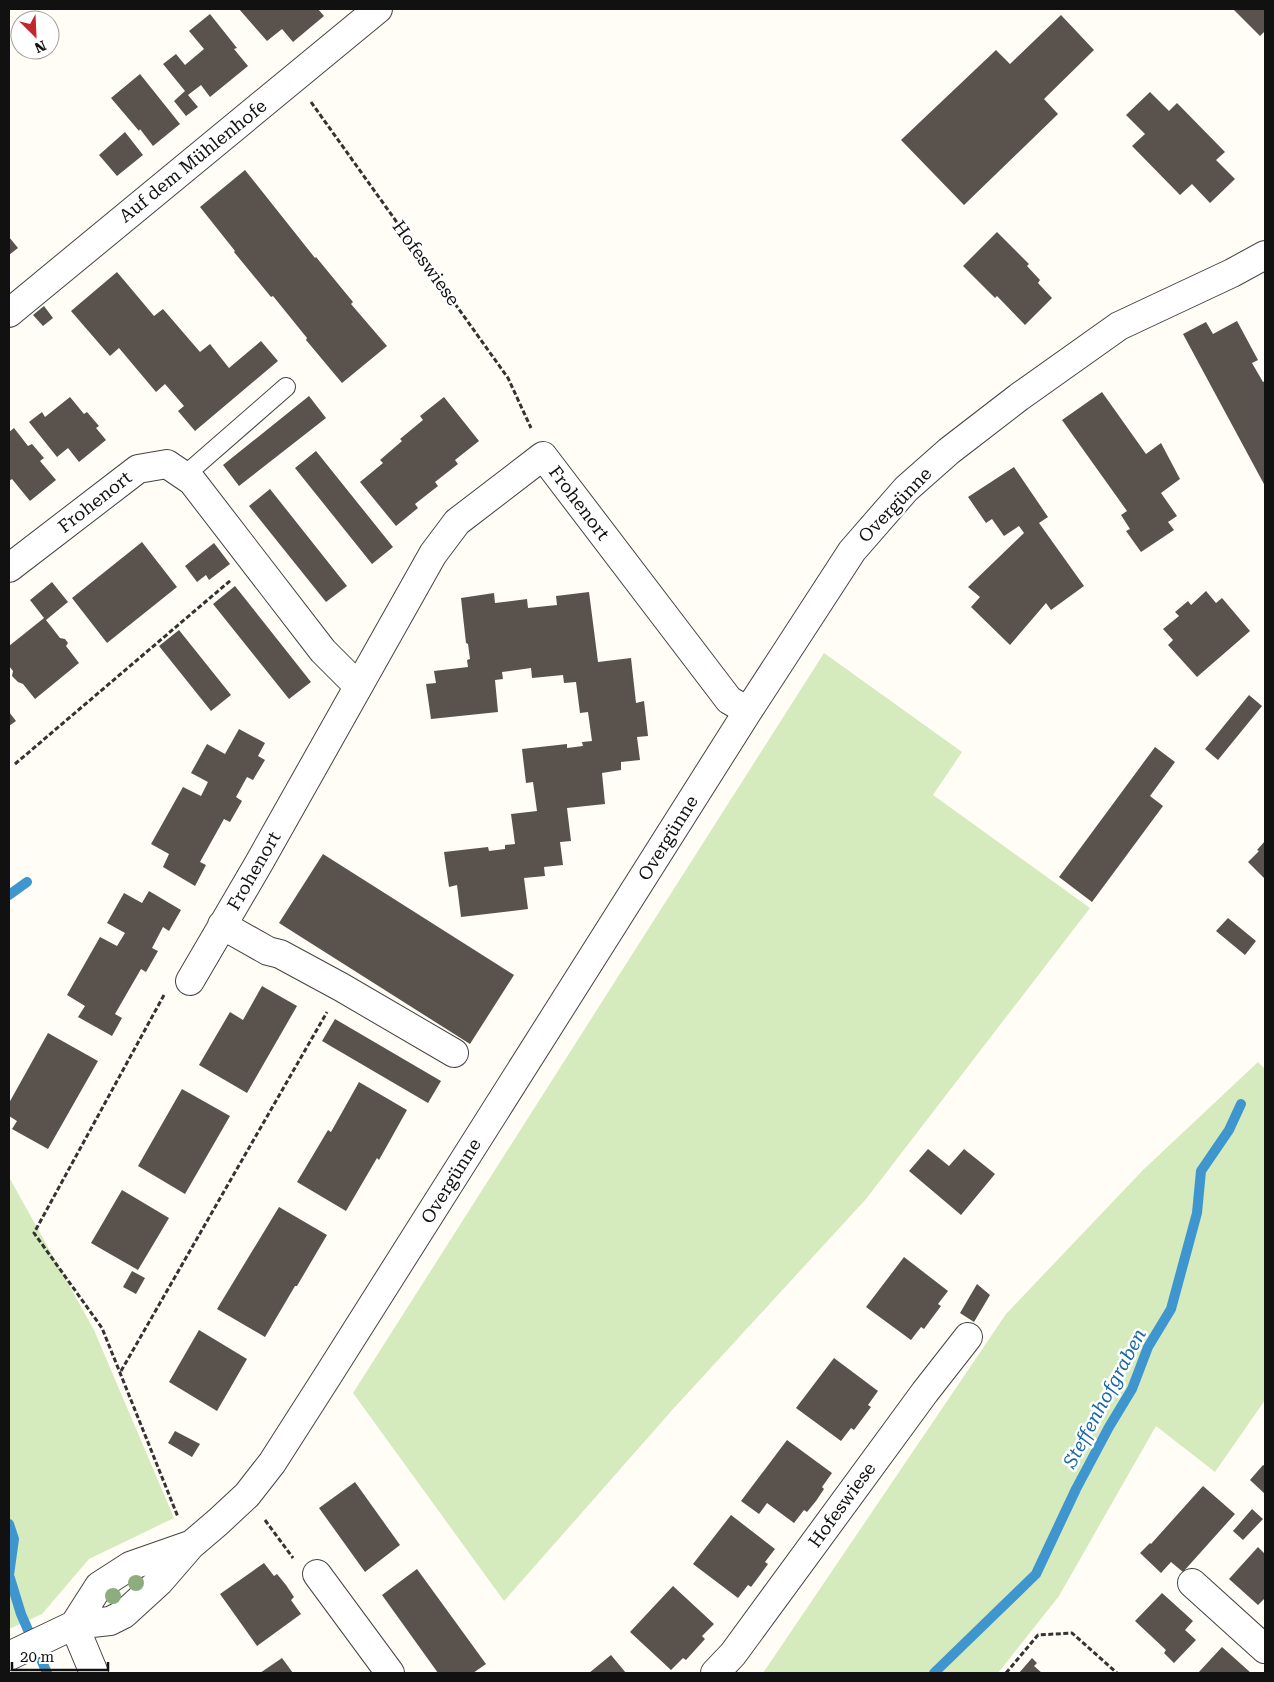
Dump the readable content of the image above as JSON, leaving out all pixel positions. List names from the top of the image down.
{
  "streets": {
    "street": [
      "Auf dem Mühlenhofe",
      "Hofeswiese",
      "Frohenort",
      "Overgünne"
    ]
  },
  "crossings": [
    ["Auf dem Mühlenhofe", "Hofeswiese"],
    ["Hofeswiese", "Frohenort"],
    ["Frohenort", "Overgünne"]
  ],
  "water": ["Steffenhofgraben"],
  "scale_bar": "20 m",
  "north": "bottom right"
}
